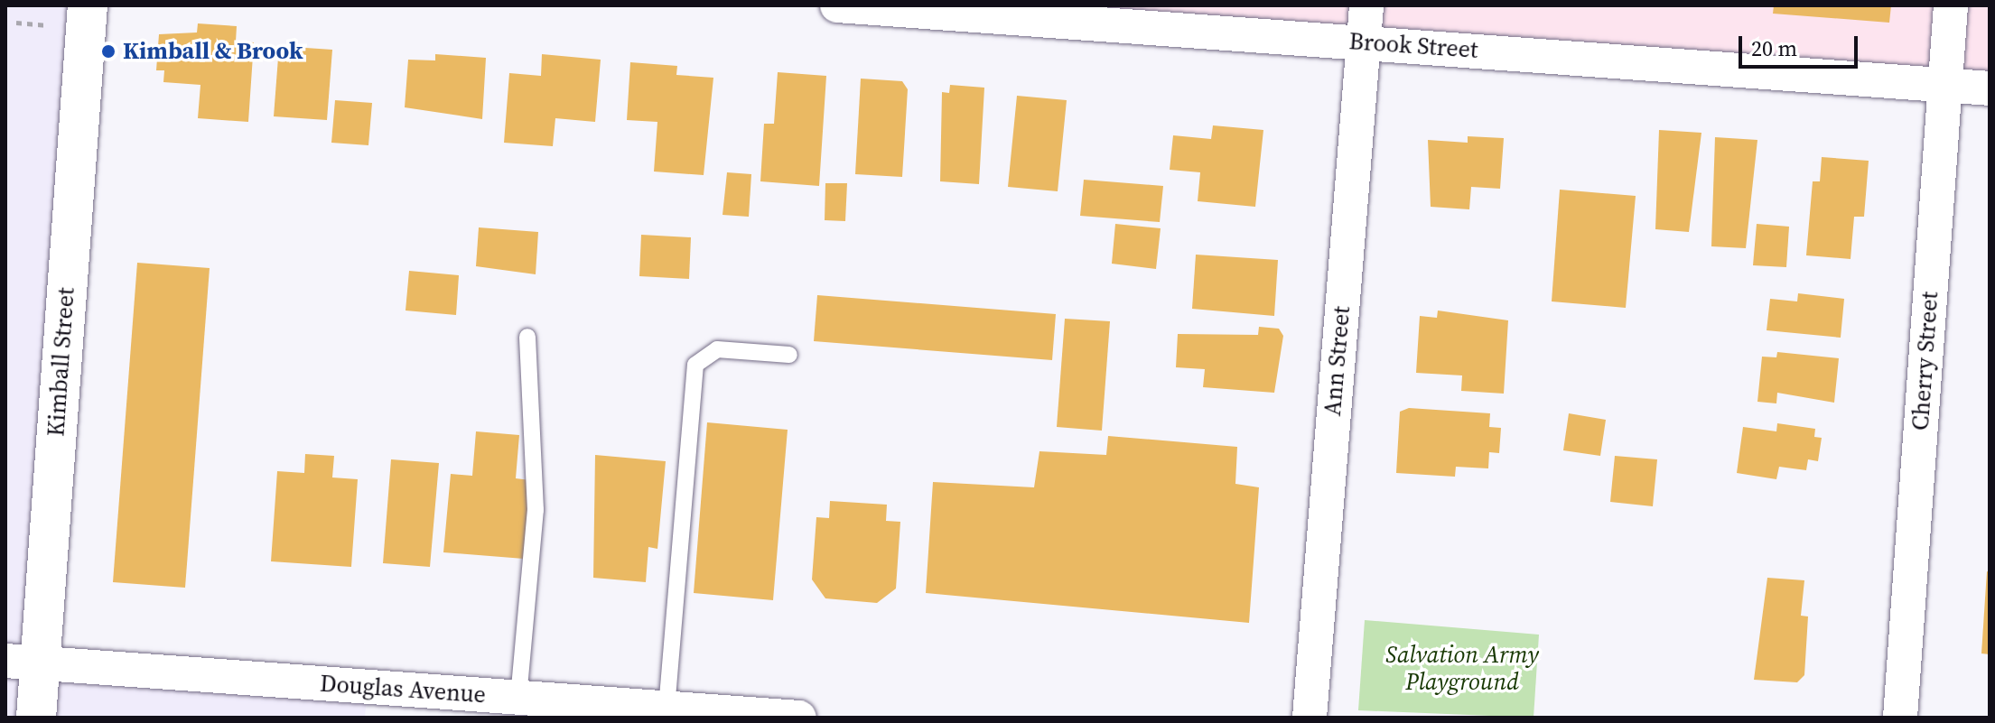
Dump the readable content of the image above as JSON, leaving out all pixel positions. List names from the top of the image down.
{
  "streets": {
    "main road": ["Kimball Street"],
    "street": [
      "Brook Street",
      "Ann Street",
      "Cherry Street",
      "Douglas Avenue"
    ]
  },
  "crossings": [
    ["Brook Street", "Ann Street"],
    ["Brook Street", "Cherry Street"],
    ["Kimball Street", "Douglas Avenue"]
  ],
  "parks": ["Salvation Army Playground"],
  "places": ["Kimball & Brook"],
  "scale_bar": "20 m"
}
